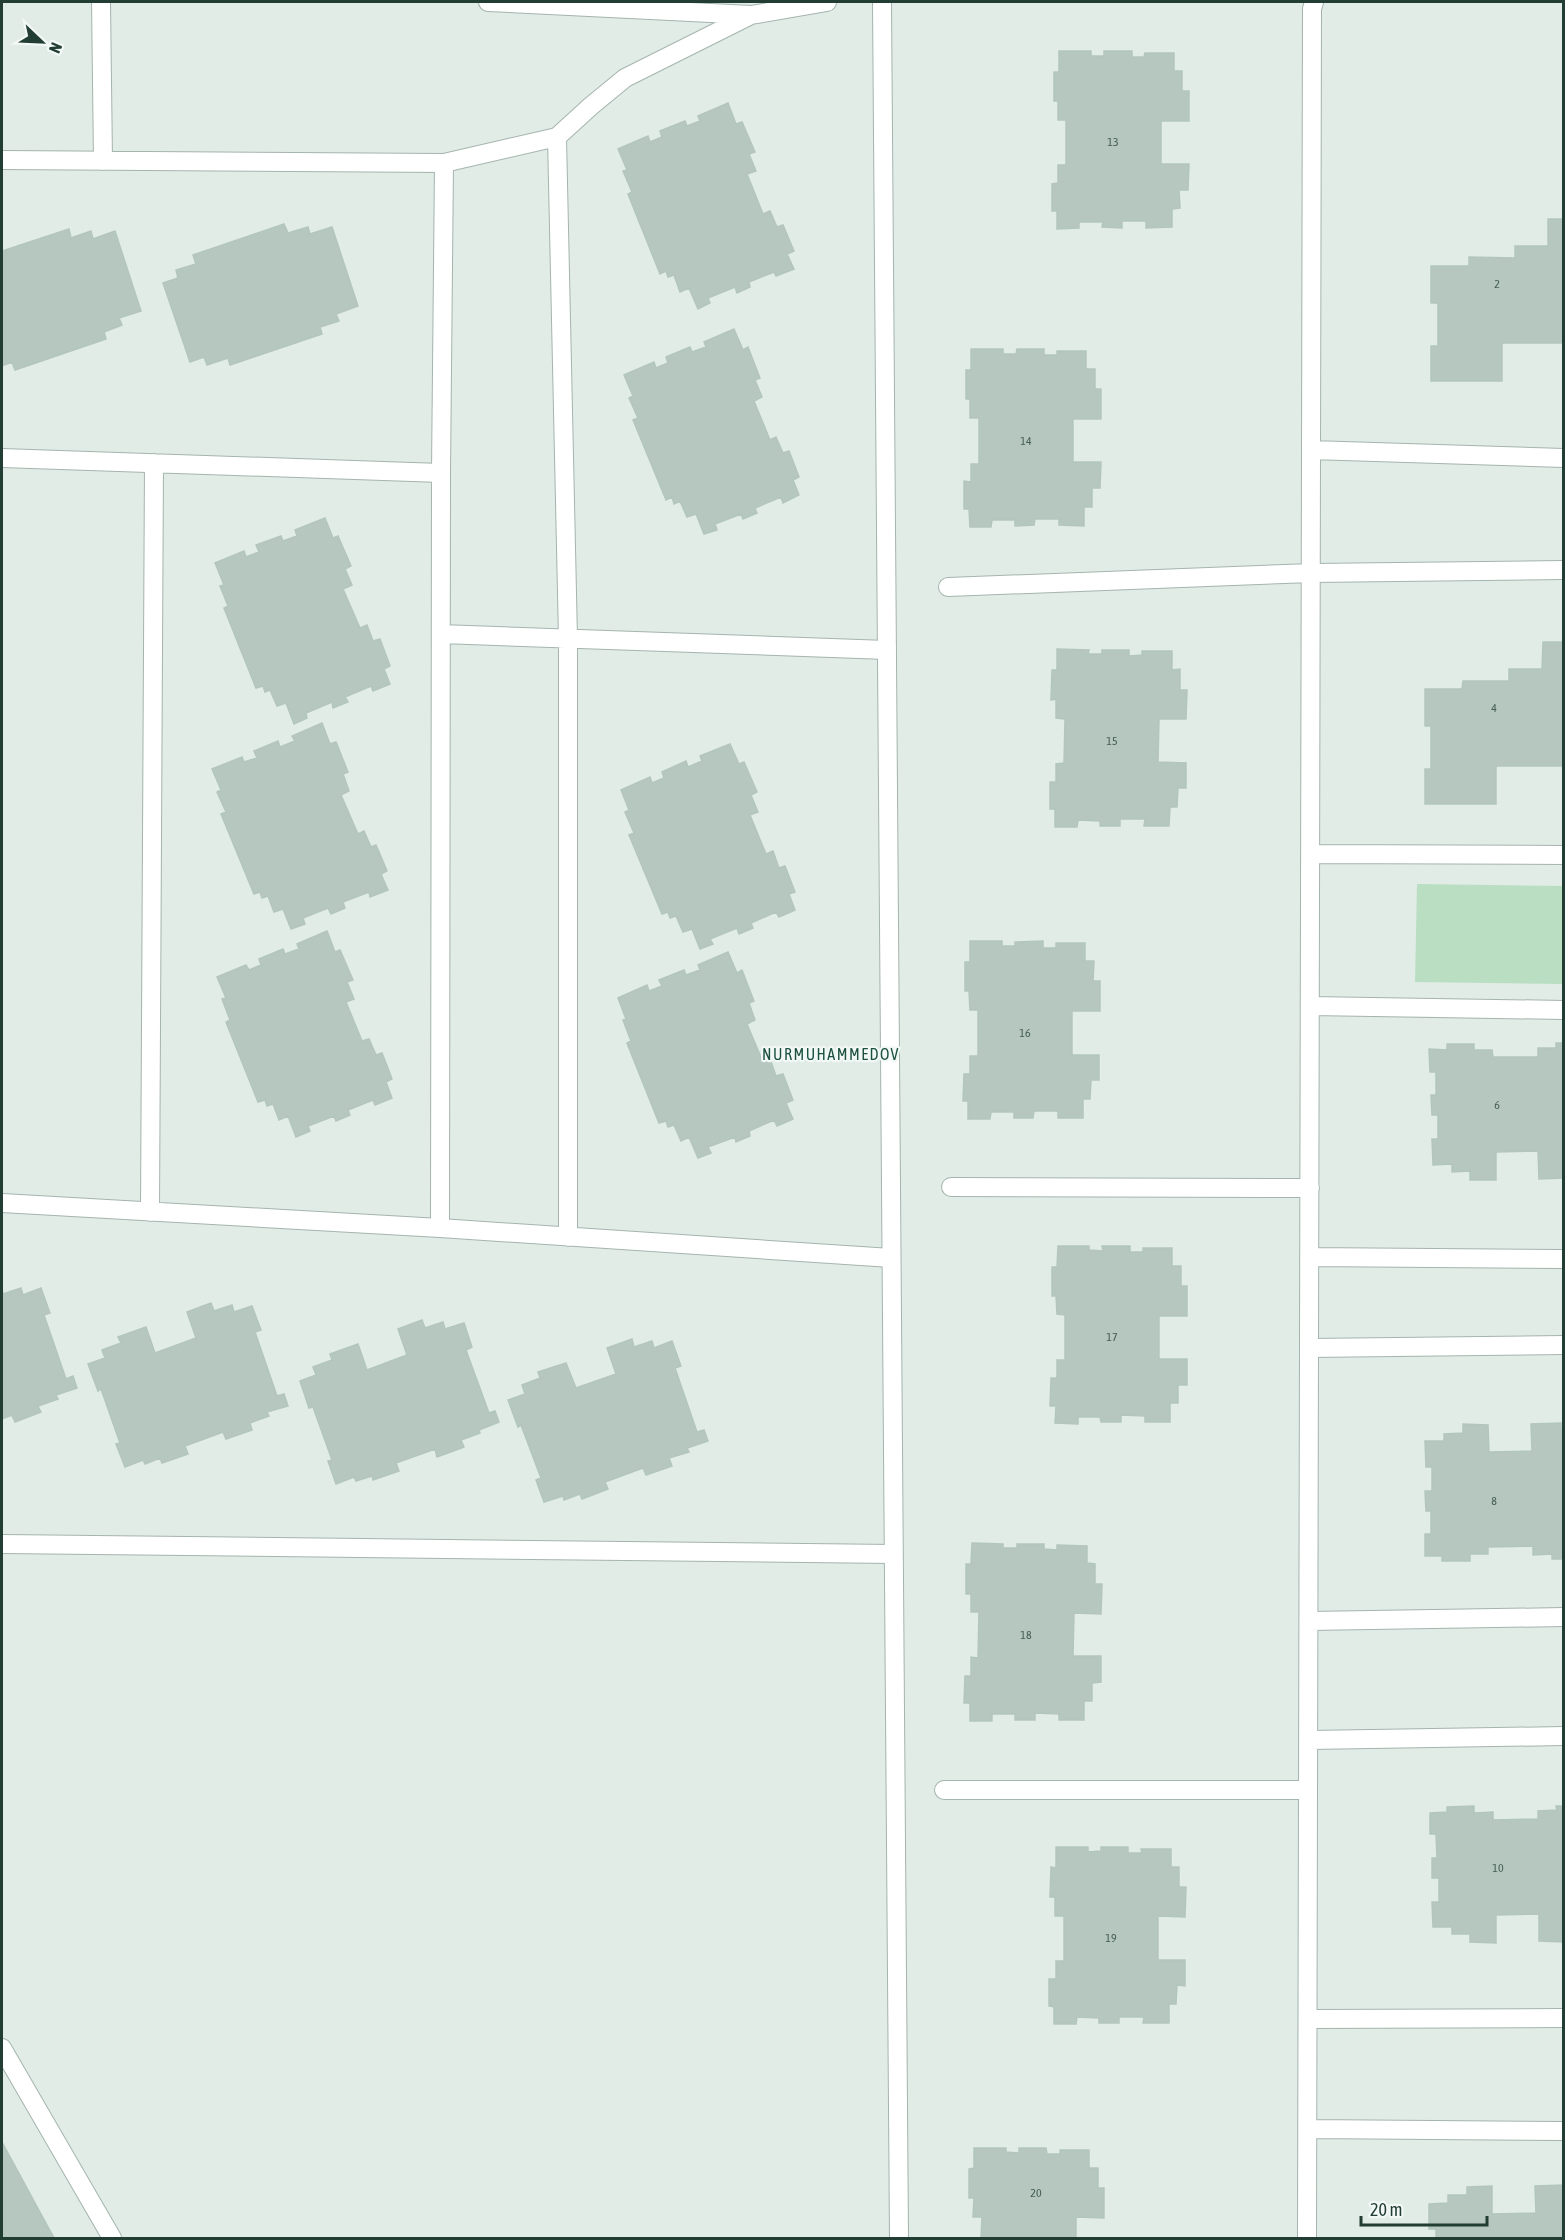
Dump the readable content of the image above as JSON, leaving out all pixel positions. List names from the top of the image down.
{
  "districts": ["NURMUHAMMEDOV"],
  "house_numbers": [
    "13",
    "2",
    "14",
    "4",
    "15",
    "16",
    "6",
    "17",
    "8",
    "18",
    "10",
    "19",
    "20"
  ],
  "scale_bar": "20 m",
  "north": "bottom right"
}
